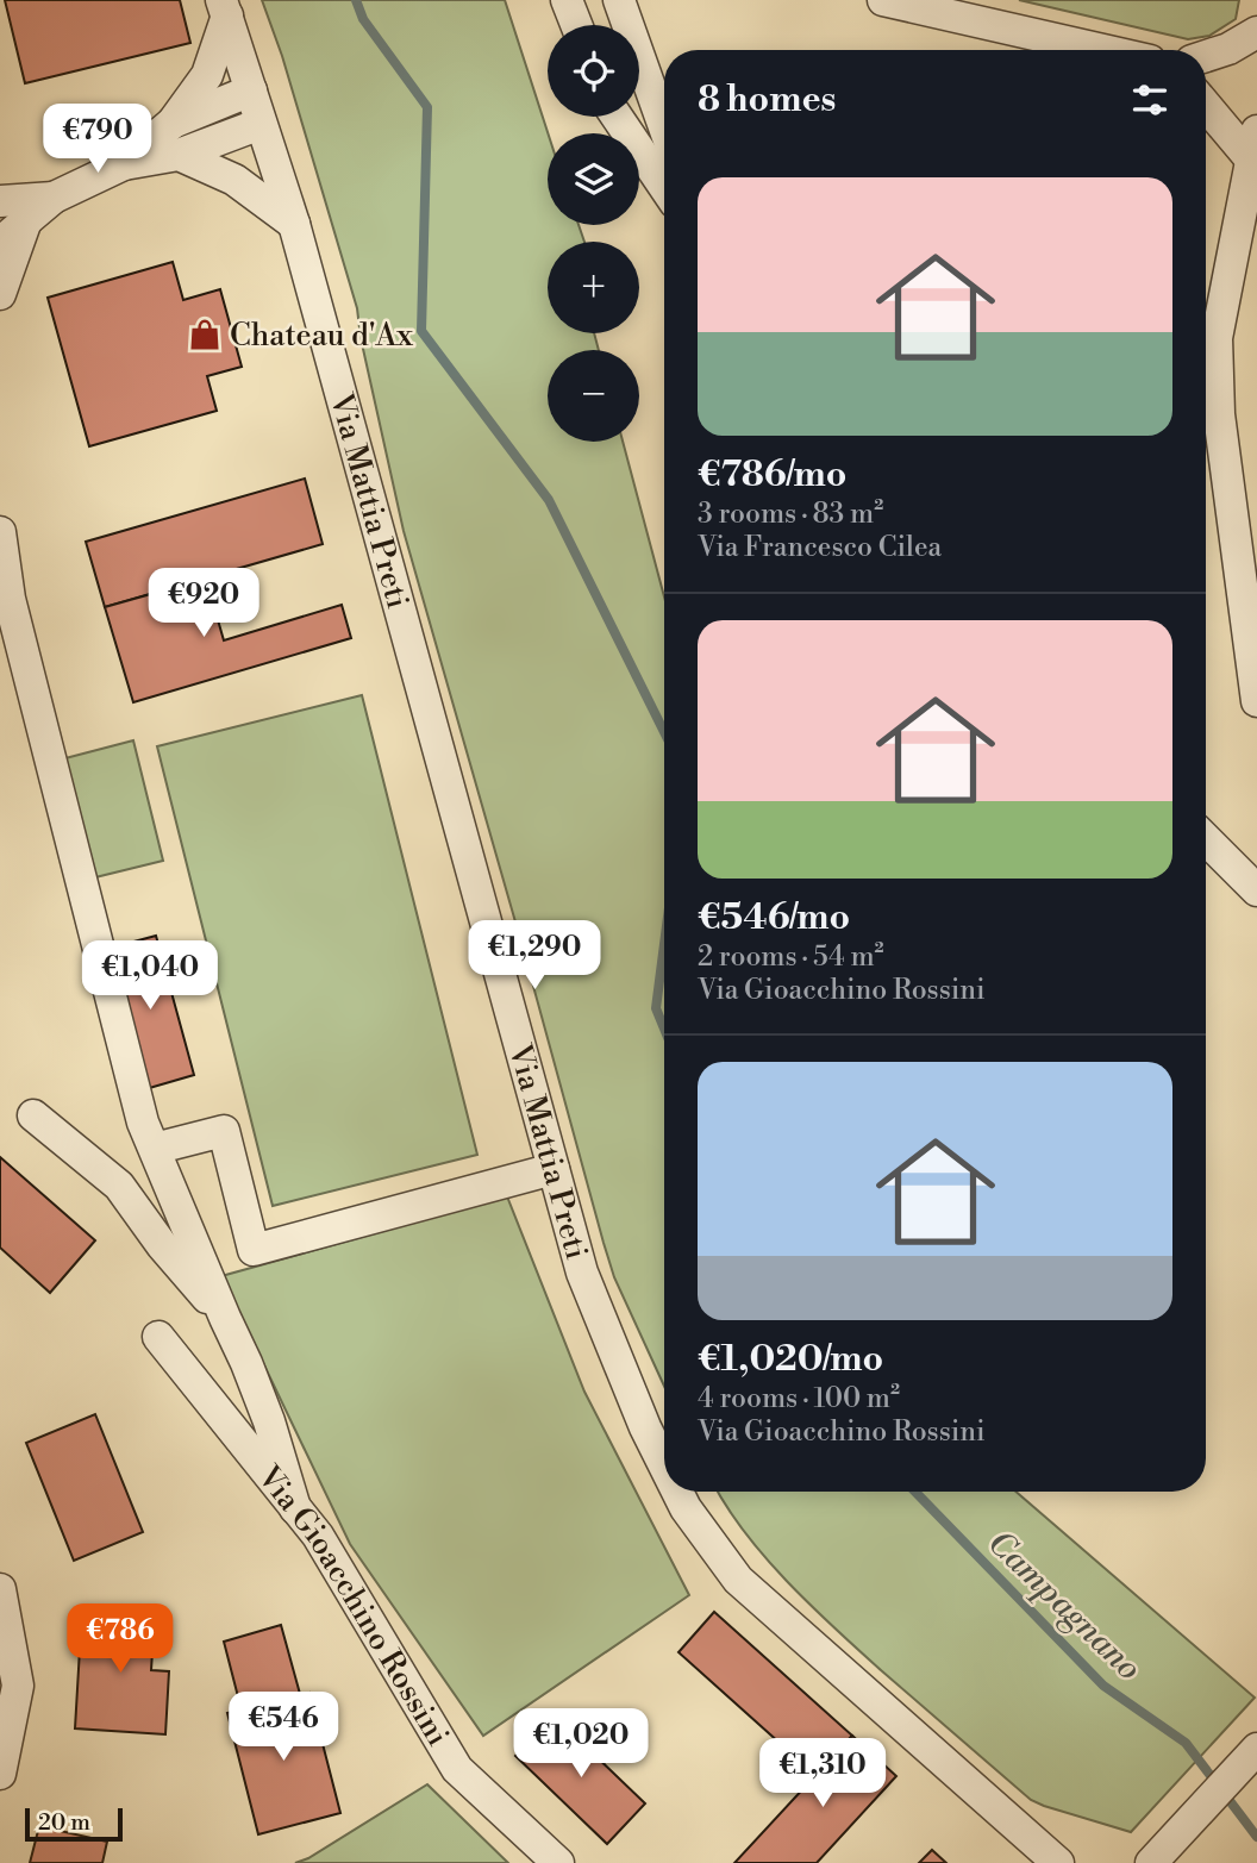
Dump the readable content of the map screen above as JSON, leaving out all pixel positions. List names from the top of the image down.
{
  "streets": {
    "street": ["Via Mattia Preti", "Via Gioacchino Rossini"]
  },
  "water": ["Campagnano"],
  "places": {
    "shop": ["Chateau d'Ax"]
  },
  "scale_bar": "20 m",
  "page": {
    "map_buttons": ["+", "−"],
    "heading": "8 homes",
    "price": [
      "€790",
      "€920",
      "€1,290",
      "€1,040",
      "€786",
      "€546",
      "€1,020",
      "€1,310"
    ],
    "list": [
      {
        "name": "€786/mo",
        "note": "3 rooms · 83 m² · Via Francesco Cilea"
      },
      {
        "name": "€546/mo",
        "note": "2 rooms · 54 m² · Via Gioacchino Rossini"
      },
      {
        "name": "€1,020/mo",
        "note": "4 rooms · 100 m² · Via Gioacchino Rossini"
      }
    ],
    "scale": "20 m"
  }
}
